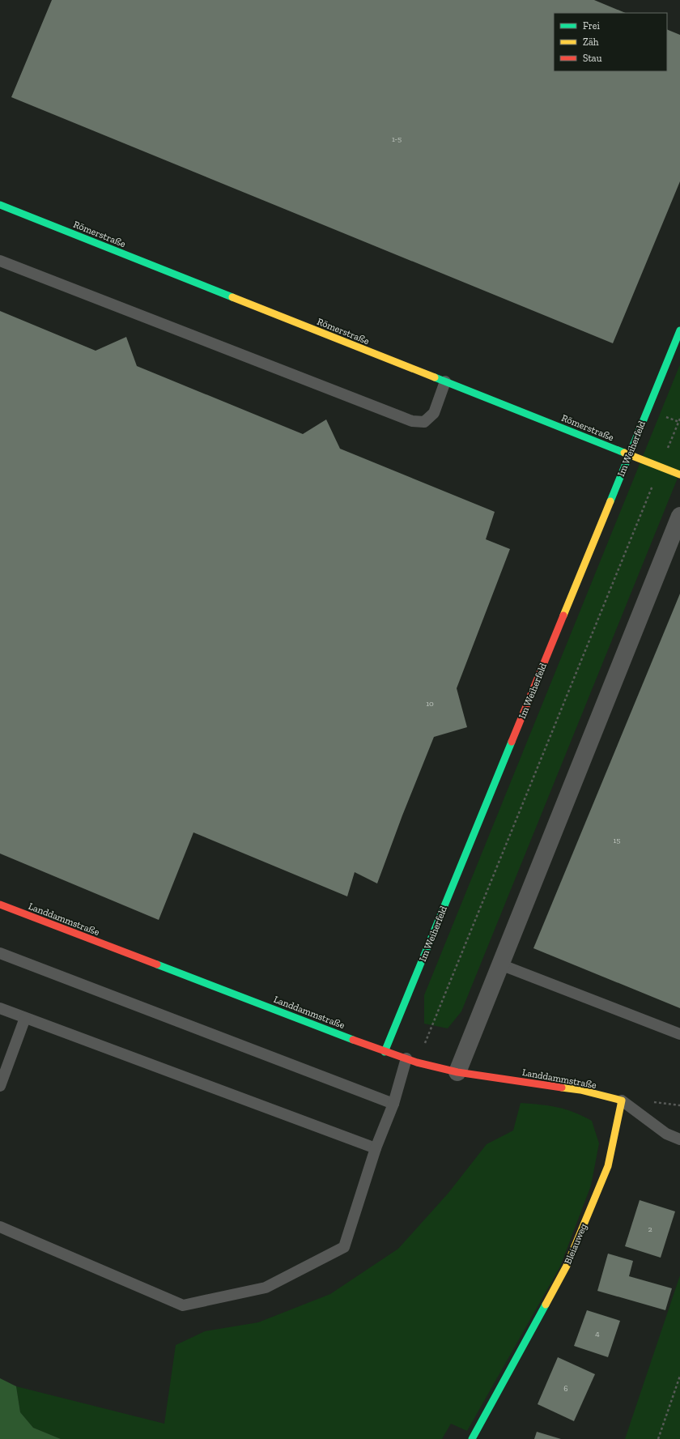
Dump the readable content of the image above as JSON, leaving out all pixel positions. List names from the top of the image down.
{
  "streets": {
    "street": [
      "Römerstraße",
      "Im Weiherfeld",
      "Landdammstraße",
      "Bleiauweg"
    ]
  },
  "crossings": [
    ["Römerstraße", "Im Weiherfeld"],
    ["Im Weiherfeld", "Landdammstraße"],
    ["Landdammstraße", "Bleiauweg"]
  ],
  "house_numbers": [
    "1-5",
    "10",
    "15",
    "2",
    "4",
    "6"
  ],
  "legend": ["Frei", "Zäh", "Stau"]
}
